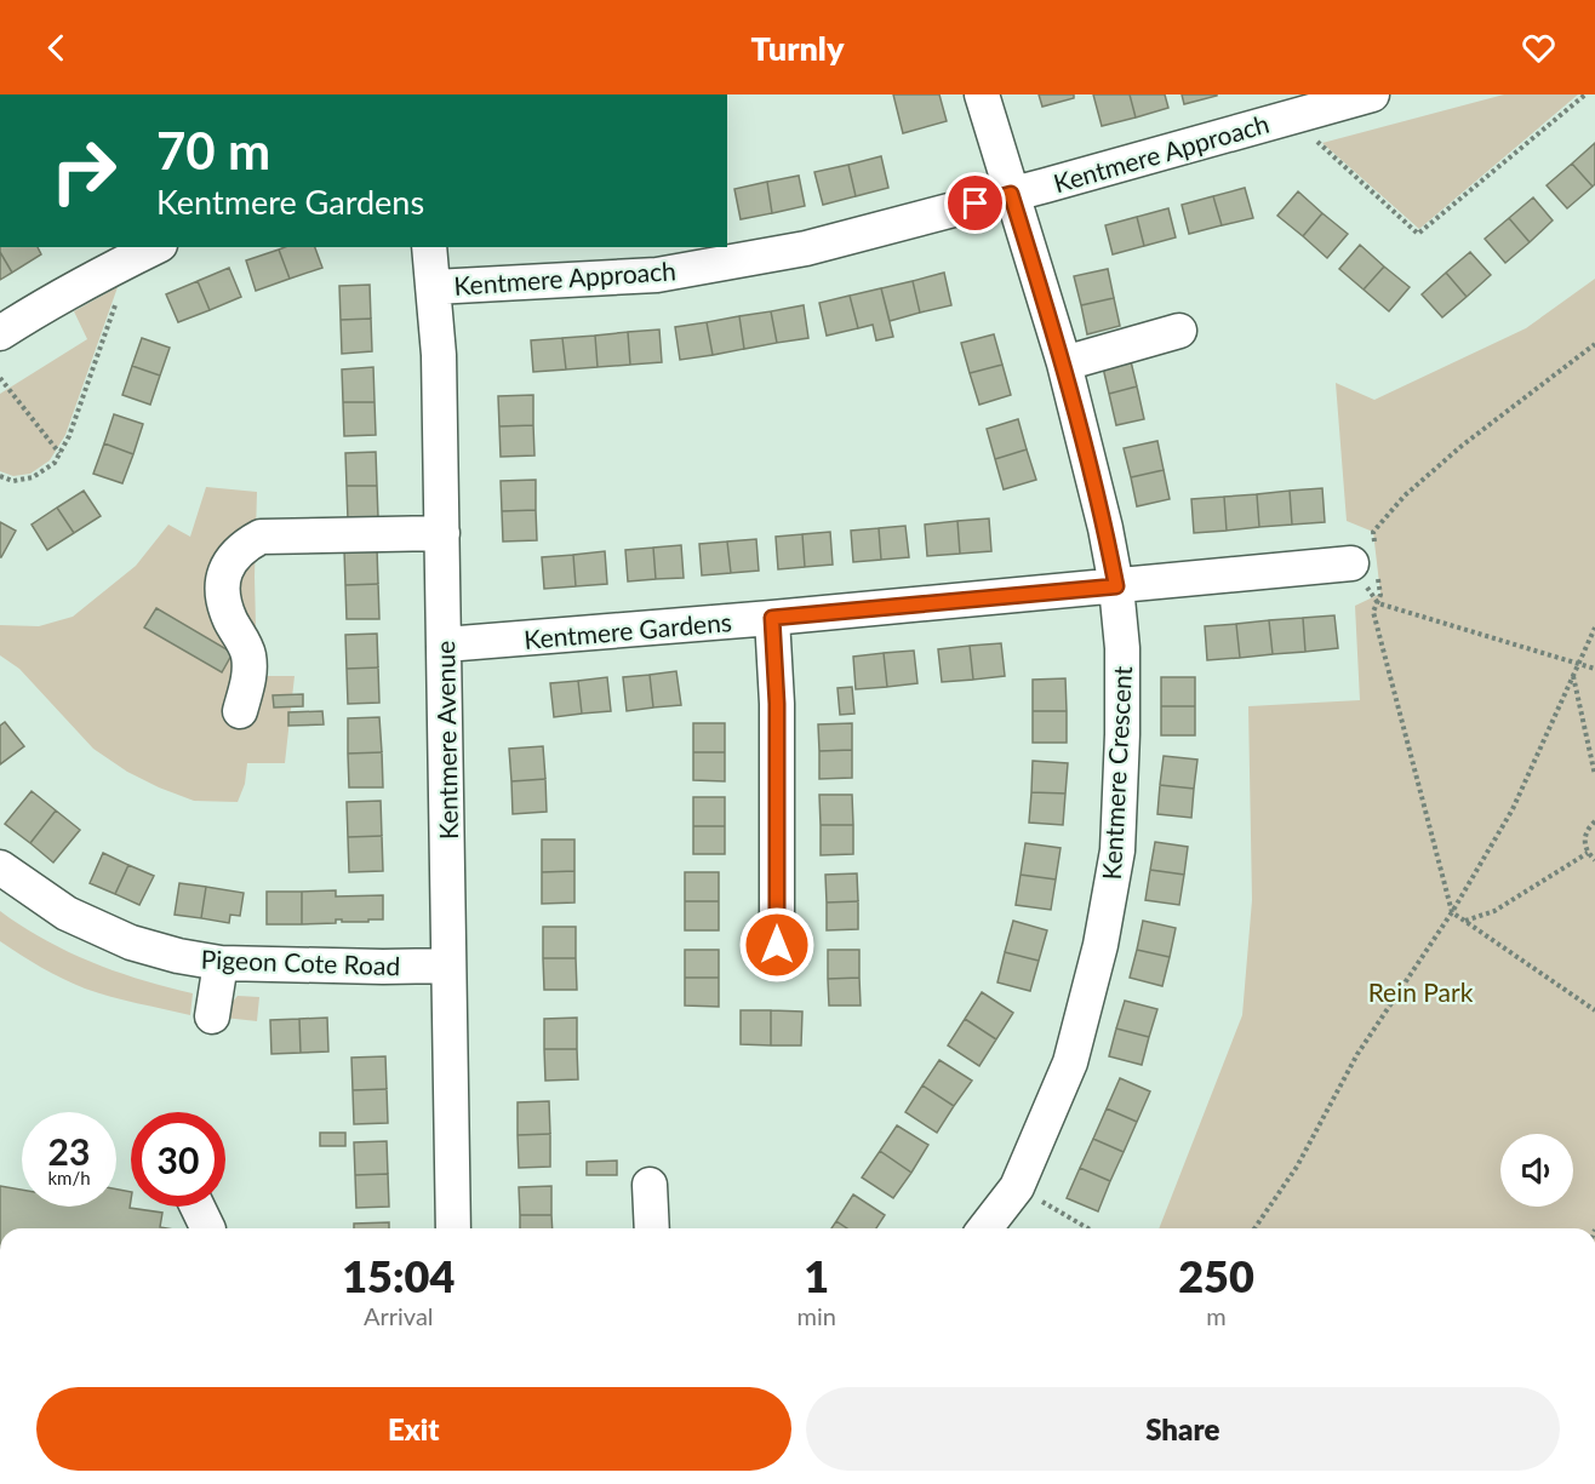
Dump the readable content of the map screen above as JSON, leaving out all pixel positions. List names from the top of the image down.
{
  "streets": {
    "street": [
      "Kentmere Approach",
      "Kentmere Gardens",
      "Kentmere Avenue",
      "Kentmere Crescent",
      "Pigeon Cote Road"
    ]
  },
  "crossings": [
    ["Kentmere Approach", "Kentmere Avenue"],
    ["Kentmere Approach", "Kentmere Crescent"],
    ["Kentmere Gardens", "Kentmere Avenue"],
    ["Kentmere Gardens", "Kentmere Crescent"],
    ["Kentmere Avenue", "Pigeon Cote Road"]
  ],
  "parks": ["Rein Park"],
  "page": {
    "header": "Turnly",
    "turn": ["70 m", "Kentmere Gardens"],
    "speed": "23 km/h",
    "limit": "30",
    "eta": [
      "15:04",
      "Arrival",
      "1",
      "min",
      "250",
      "m"
    ],
    "buttons": ["Exit", "Share"]
  }
}
